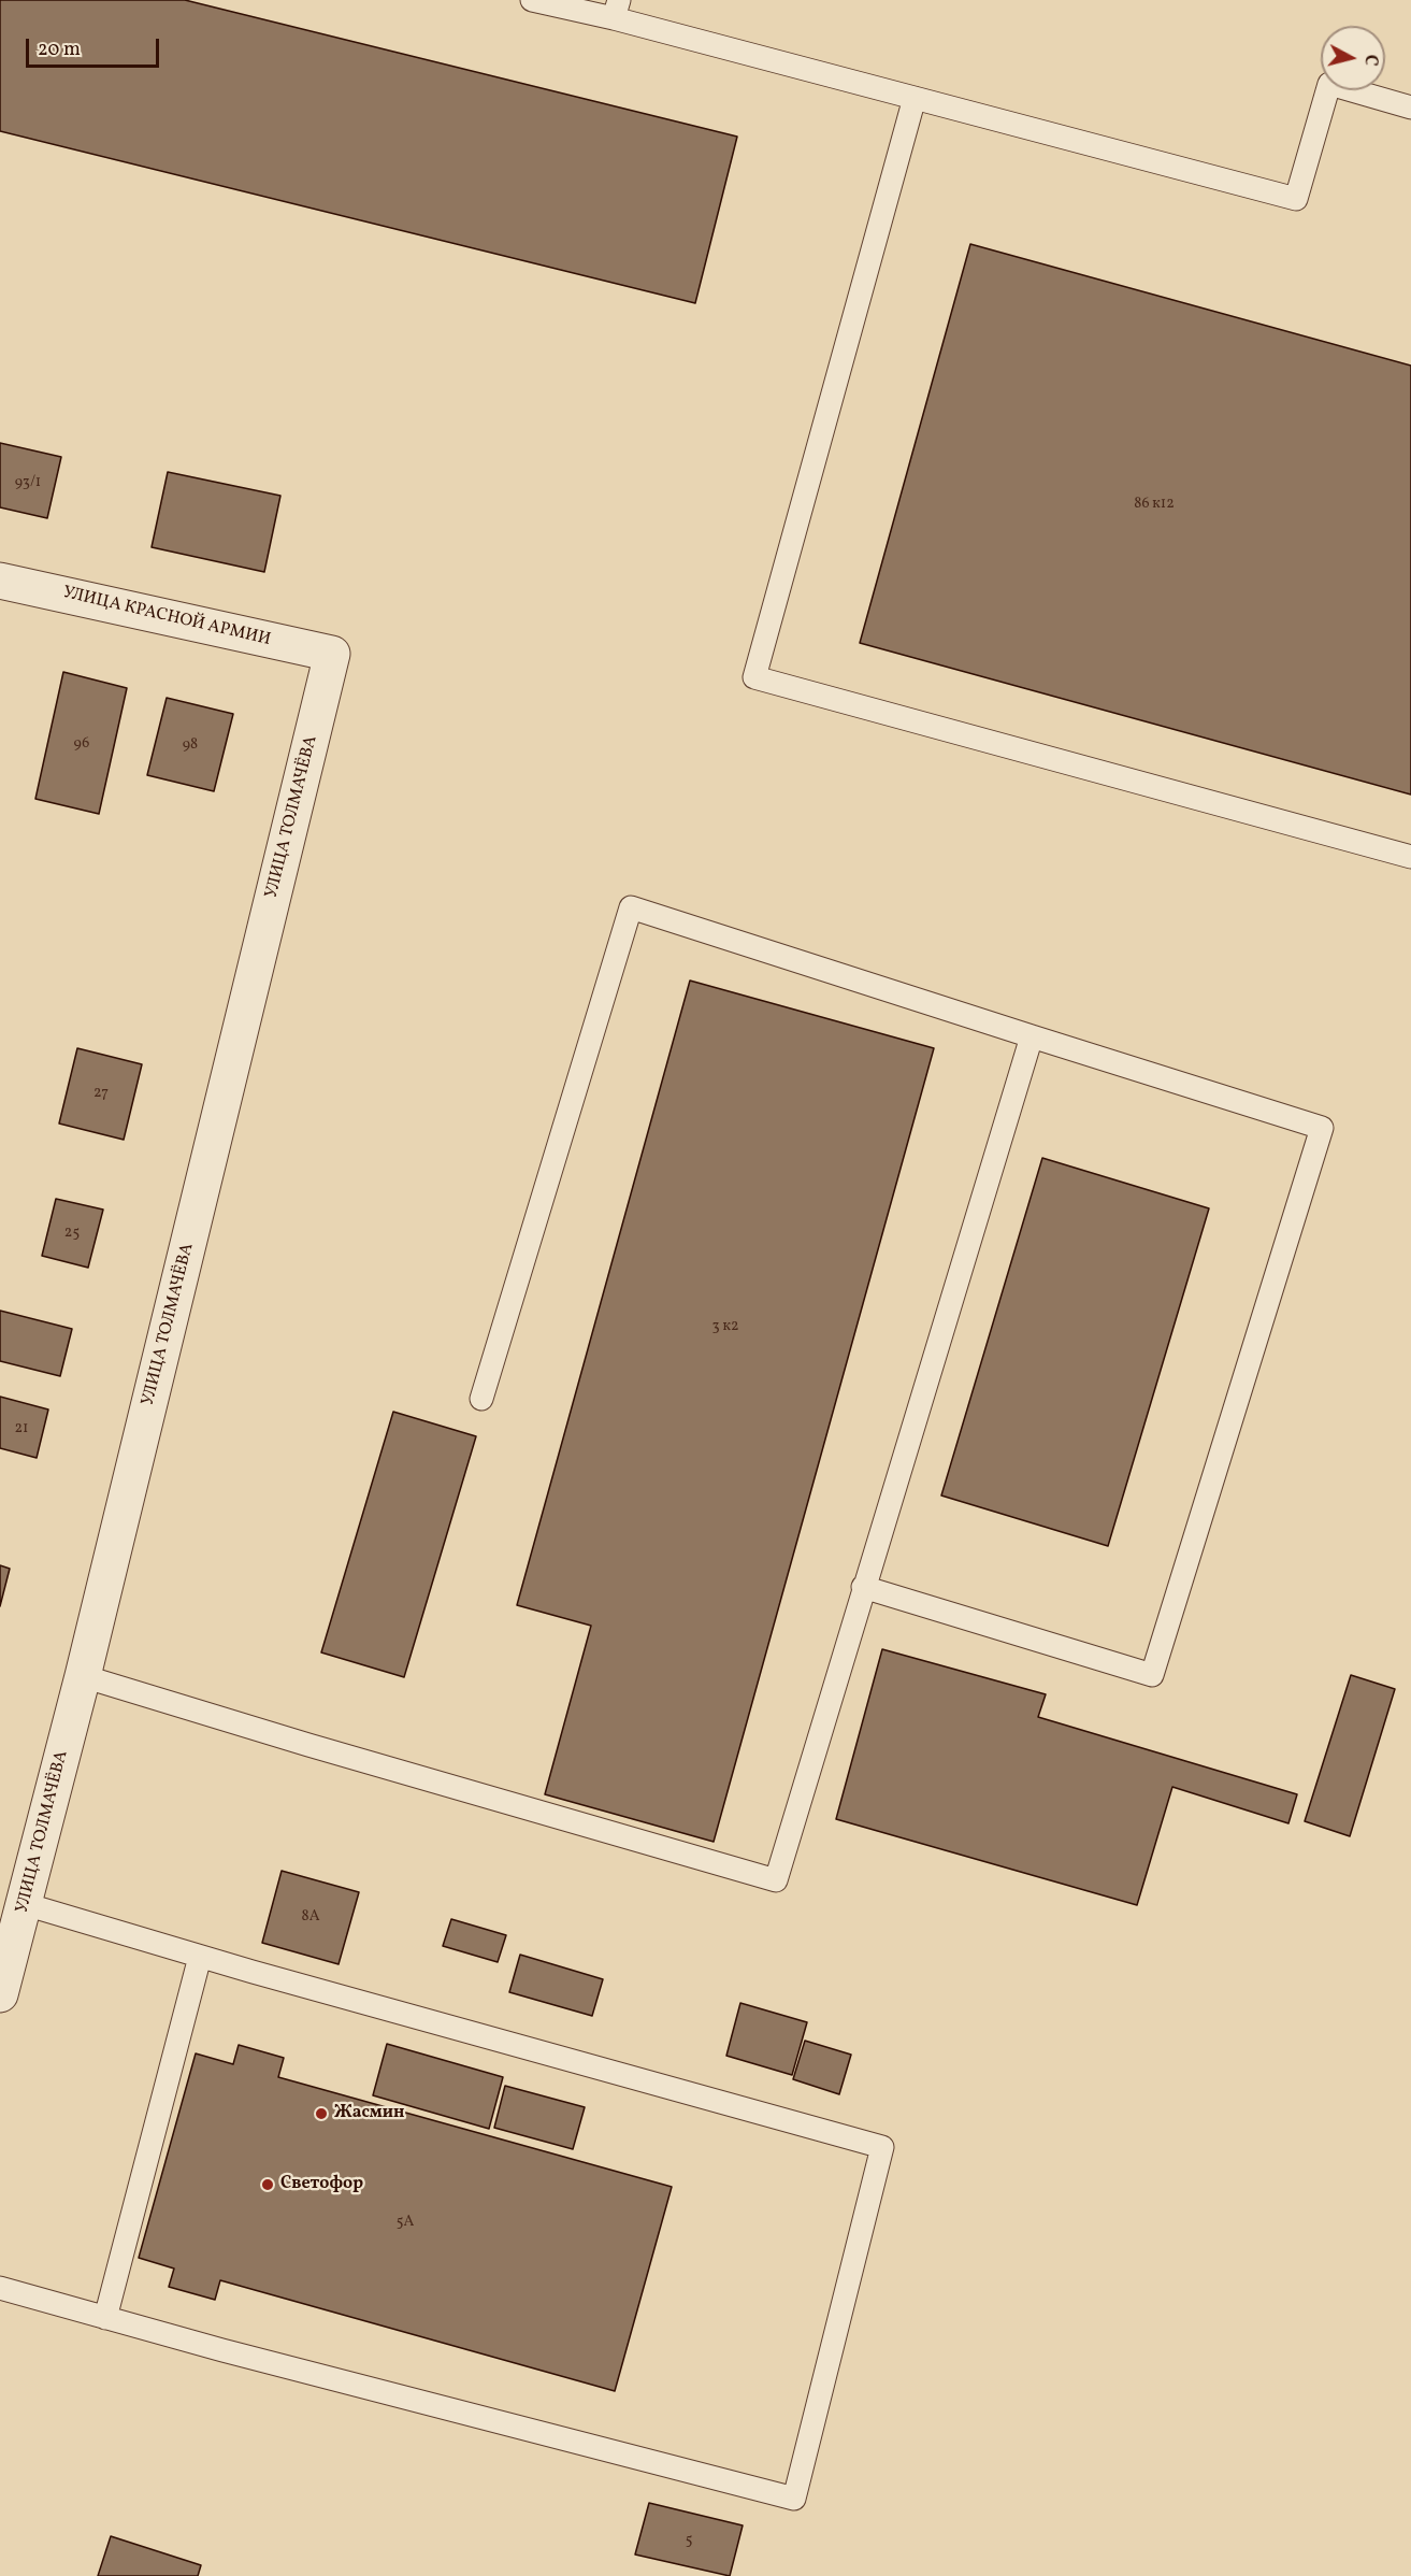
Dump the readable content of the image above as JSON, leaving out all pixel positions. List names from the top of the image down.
{
  "streets": {
    "street": ["УЛИЦА КРАСНОЙ АРМИИ", "УЛИЦА ТОЛМАЧЁВА"]
  },
  "crossings": [
    ["УЛИЦА КРАСНОЙ АРМИИ", "УЛИЦА ТОЛМАЧЁВА"]
  ],
  "places": ["Жасмин", "Светофор"],
  "house_numbers": [
    "93/1",
    "86 к12",
    "96",
    "98",
    "27",
    "25",
    "3 к2",
    "21",
    "8А",
    "5А",
    "5"
  ],
  "scale_bar": "20 m",
  "north": "right"
}
